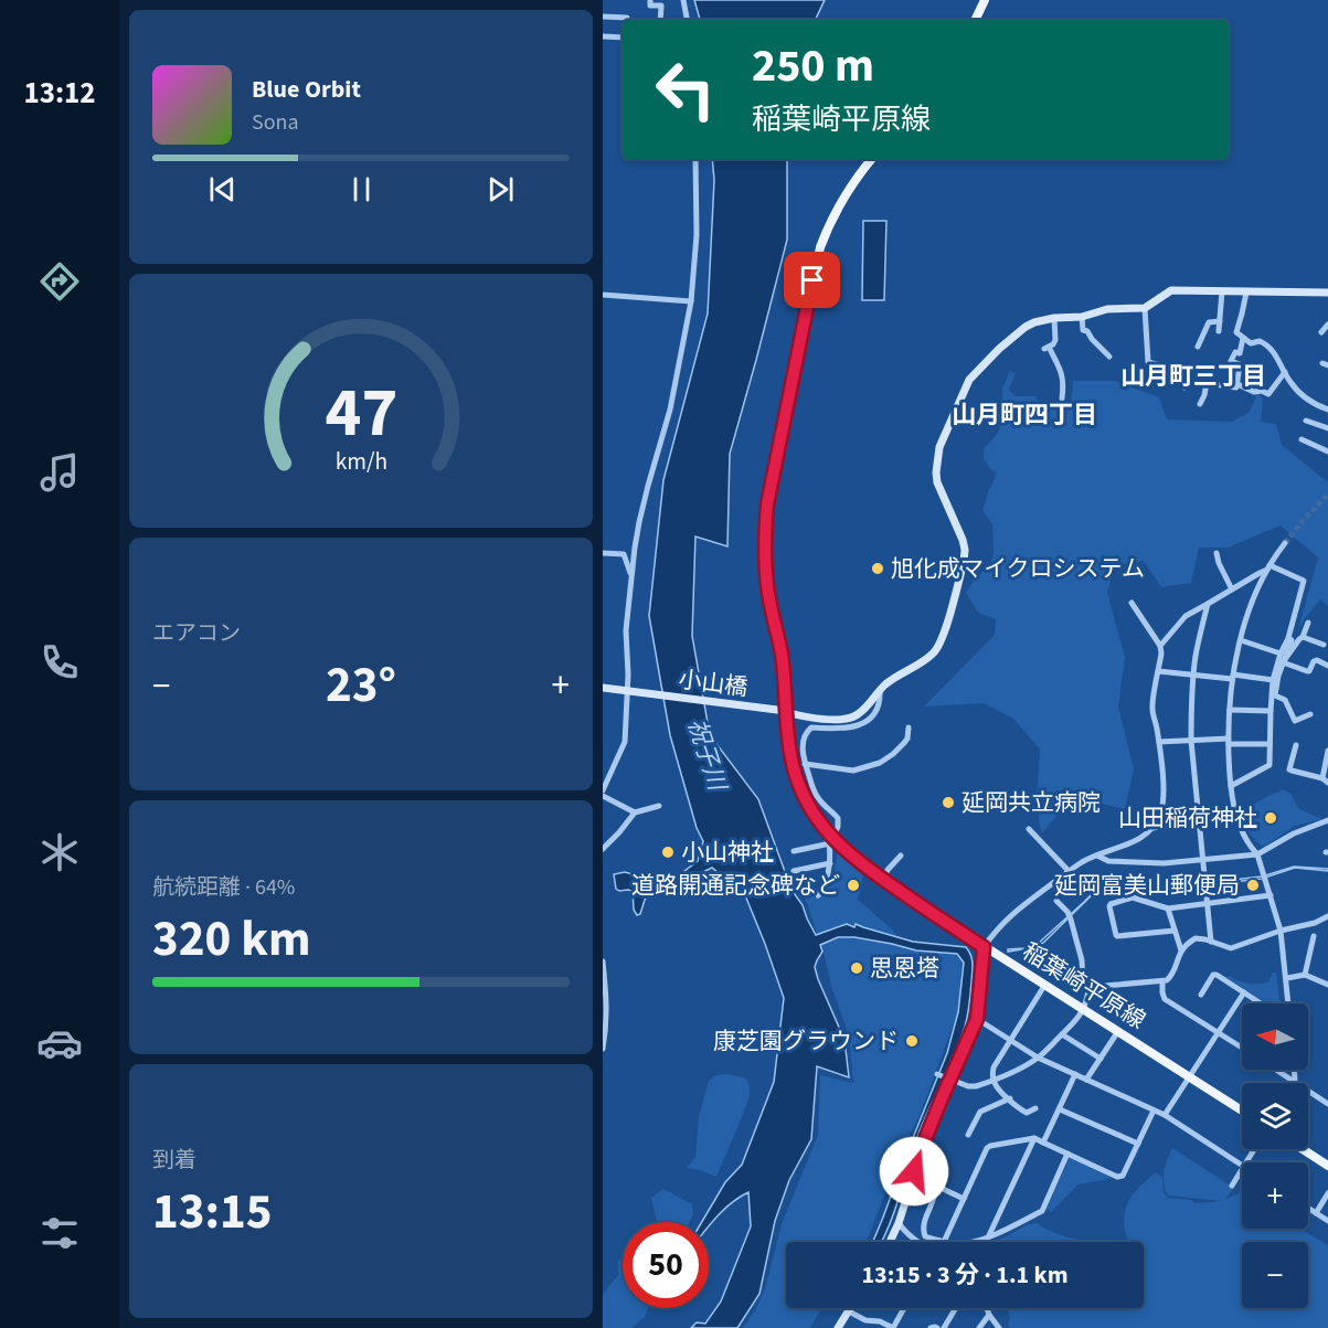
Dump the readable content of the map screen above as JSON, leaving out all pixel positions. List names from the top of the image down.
{
  "streets": {
    "main road": ["稲葉崎平原線"],
    "street": ["小山橋"]
  },
  "crossings": [
    ["小山橋", "稲葉崎平原線"]
  ],
  "districts": ["山月町三丁目", "山月町四丁目"],
  "water": ["祝子川"],
  "places": [
    "旭化成マイクロシステム",
    "延岡共立病院",
    "山田稲荷神社",
    "小山神社",
    "道路開通記念碑など",
    "延岡富美山郵便局",
    "思恩塔",
    "康芝園グラウンド"
  ],
  "north": "left",
  "page": {
    "tabs": "13:12",
    "turn": ["250 m", "稲葉崎平原線"],
    "song": ["Blue Orbit", "Sona"],
    "tile": [
      "エアコン",
      ["航続距離 · 64%", "320 km"],
      ["到着", "13:15"]
    ],
    "heat": ["−", "23°", "+"],
    "map_buttons": ["+", "−"],
    "limit": "50",
    "trip": "13:15 · 3 分 · 1.1 km",
    "gauge": ["47", "km/h"]
  }
}
